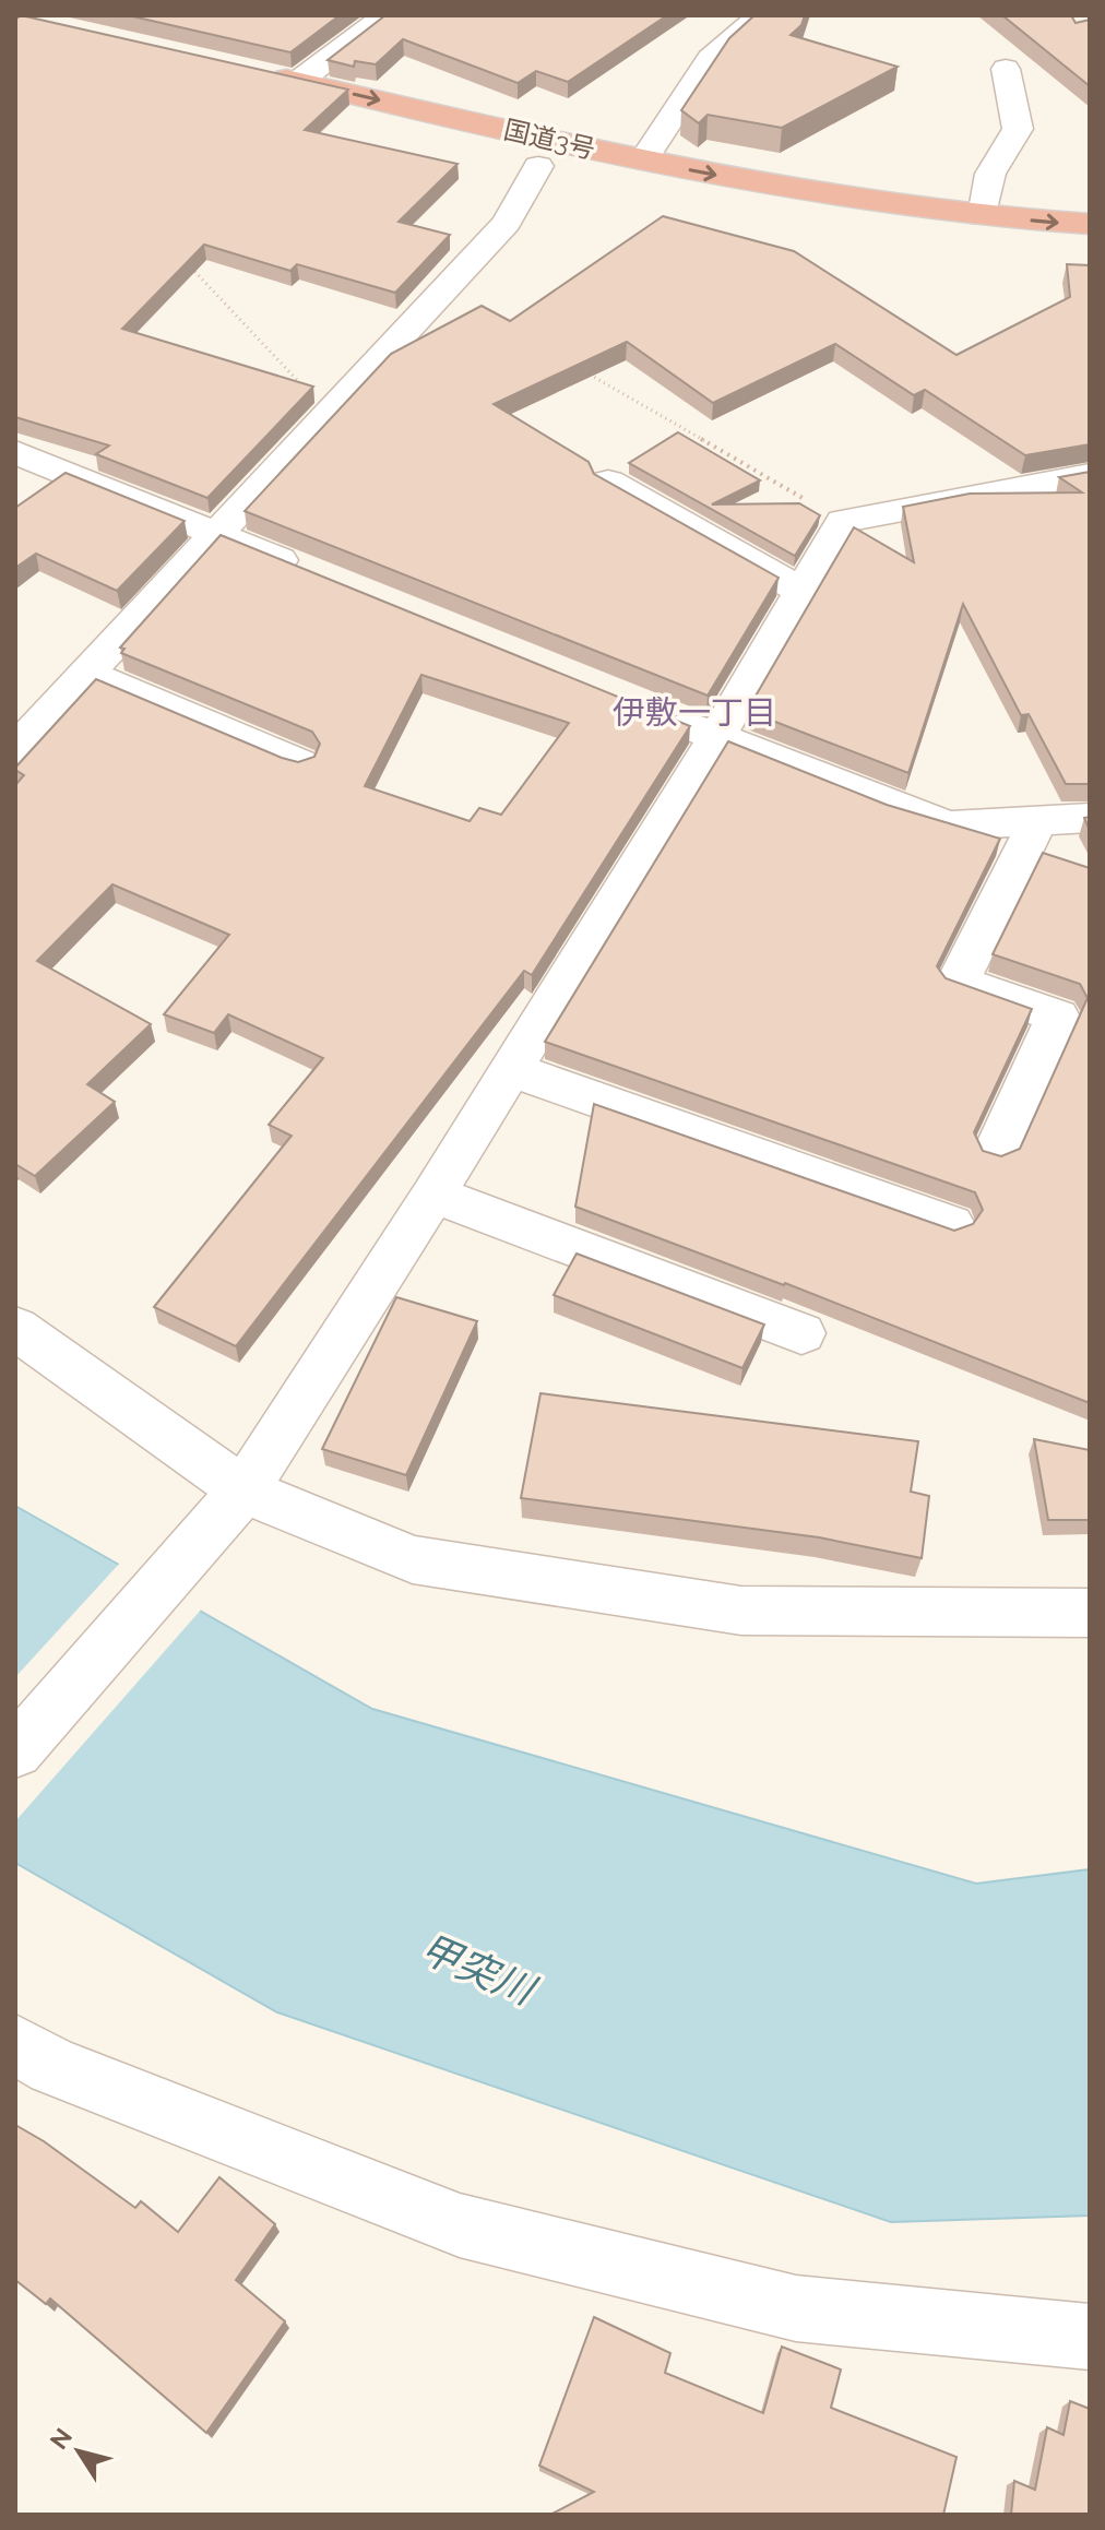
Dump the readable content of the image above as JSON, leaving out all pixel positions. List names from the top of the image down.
{
  "streets": {
    "highway": ["国道3号"]
  },
  "districts": ["伊敷一丁目"],
  "water": ["甲突川"],
  "north": "top left"
}
